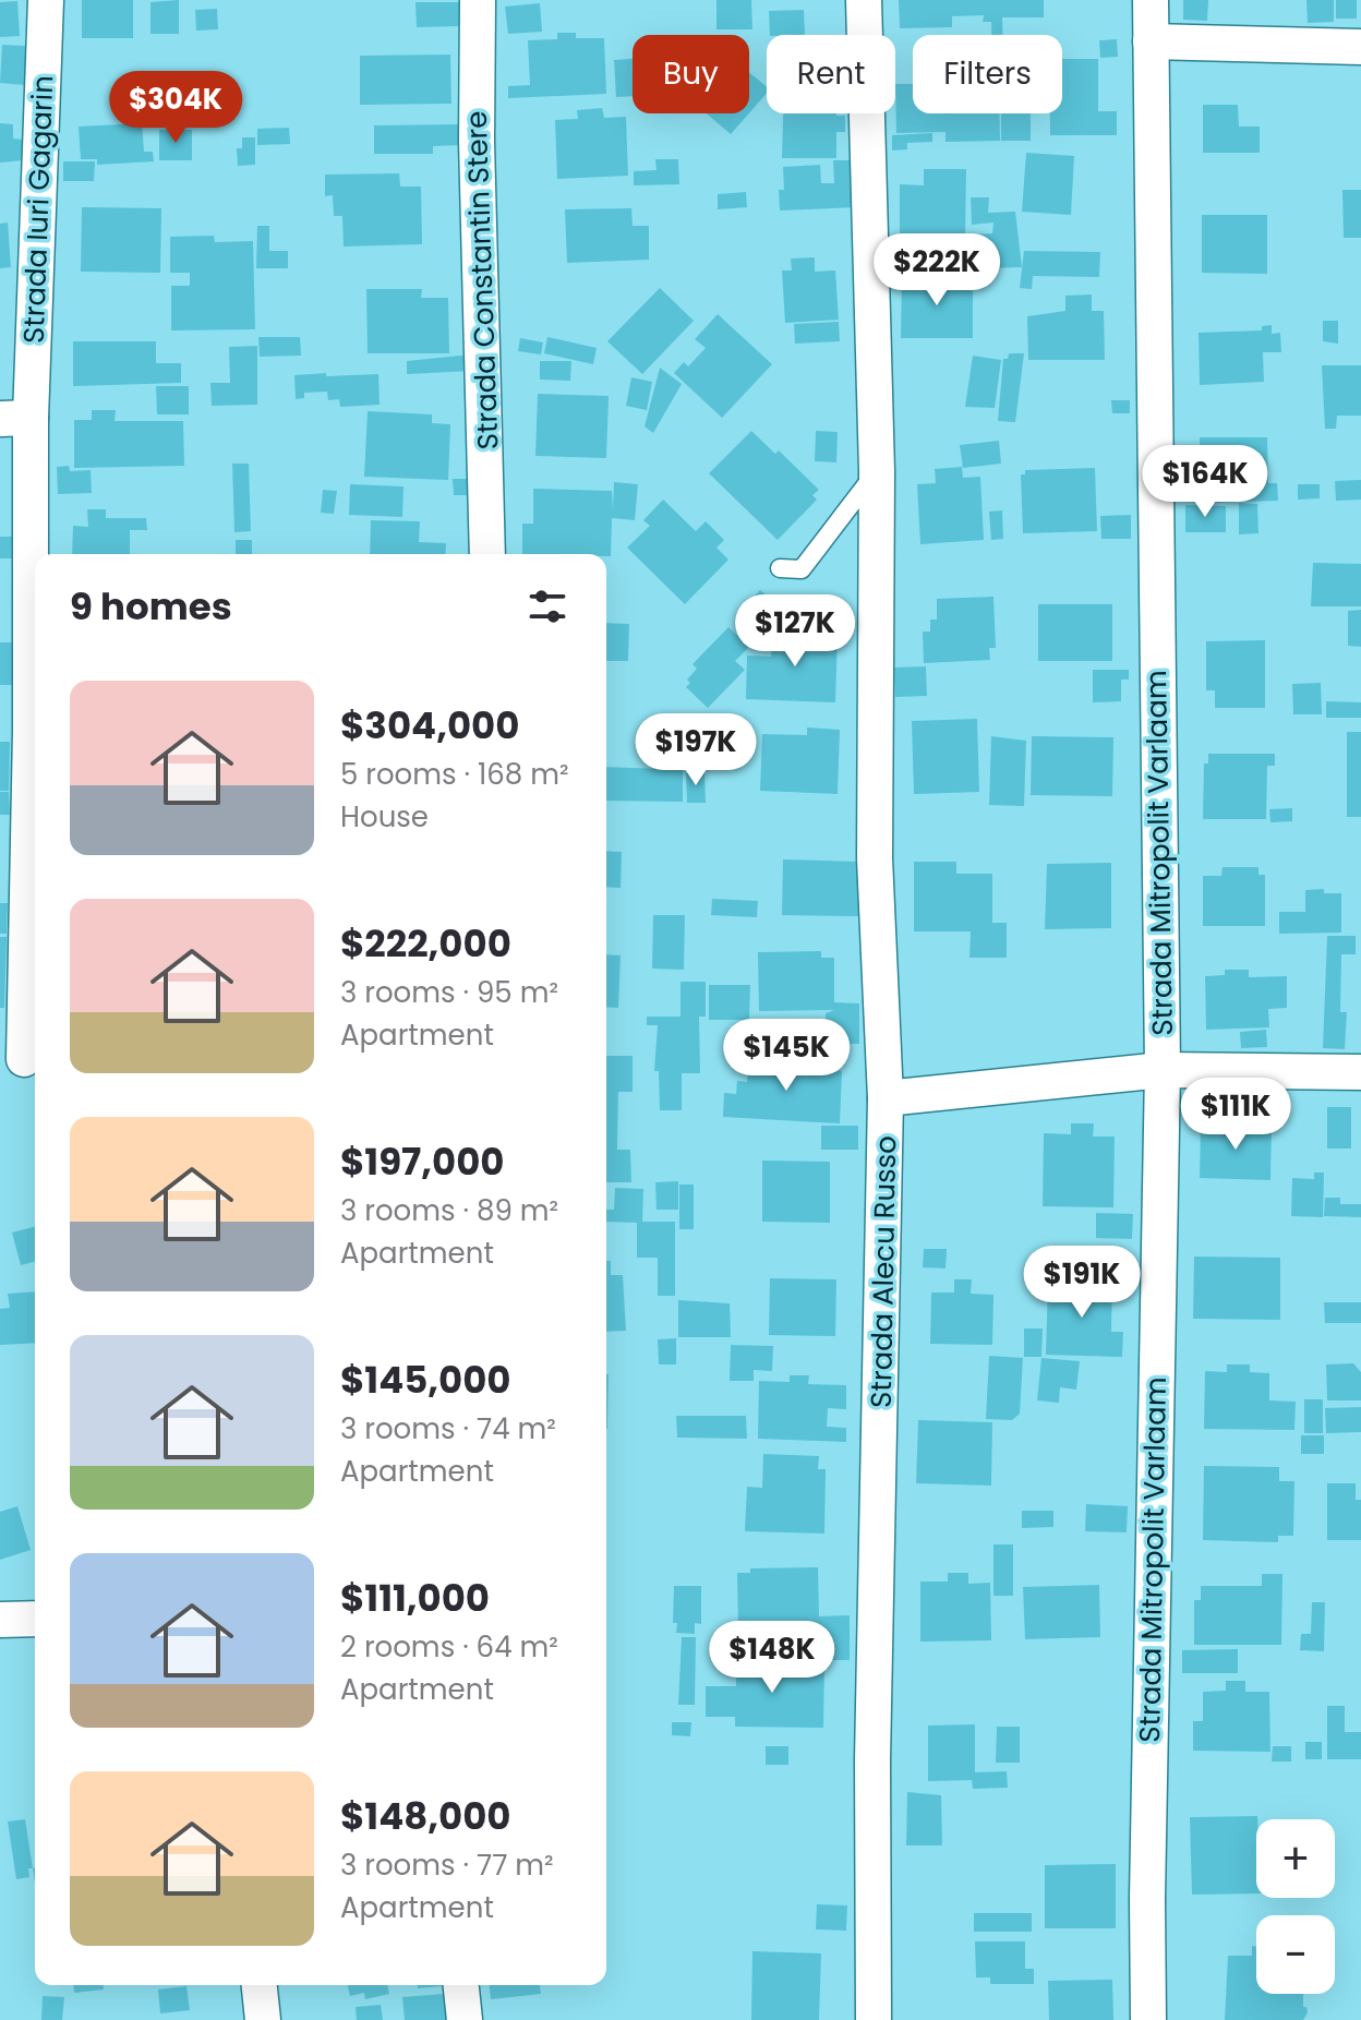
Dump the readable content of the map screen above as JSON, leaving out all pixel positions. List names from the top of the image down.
{
  "streets": {
    "street": [
      "Strada Iuri Gagarin",
      "Strada Constantin Stere",
      "Strada Mitropolit Varlaam",
      "Strada Alecu Russo"
    ]
  },
  "page": {
    "chip": ["Buy", "Rent", "Filters"],
    "price": [
      "$304K",
      "$222K",
      "$164K",
      "$127K",
      "$197K",
      "$145K",
      "$111K",
      "$191K",
      "$148K"
    ],
    "heading": "9 homes",
    "list": [
      {
        "name": "$304,000",
        "note": "5 rooms · 168 m² · House"
      },
      {
        "name": "$222,000",
        "note": "3 rooms · 95 m² · Apartment"
      },
      {
        "name": "$197,000",
        "note": "3 rooms · 89 m² · Apartment"
      },
      {
        "name": "$145,000",
        "note": "3 rooms · 74 m² · Apartment"
      },
      {
        "name": "$111,000",
        "note": "2 rooms · 64 m² · Apartment"
      },
      {
        "name": "$148,000",
        "note": "3 rooms · 77 m² · Apartment"
      }
    ],
    "map_buttons": ["+", "−"]
  }
}
